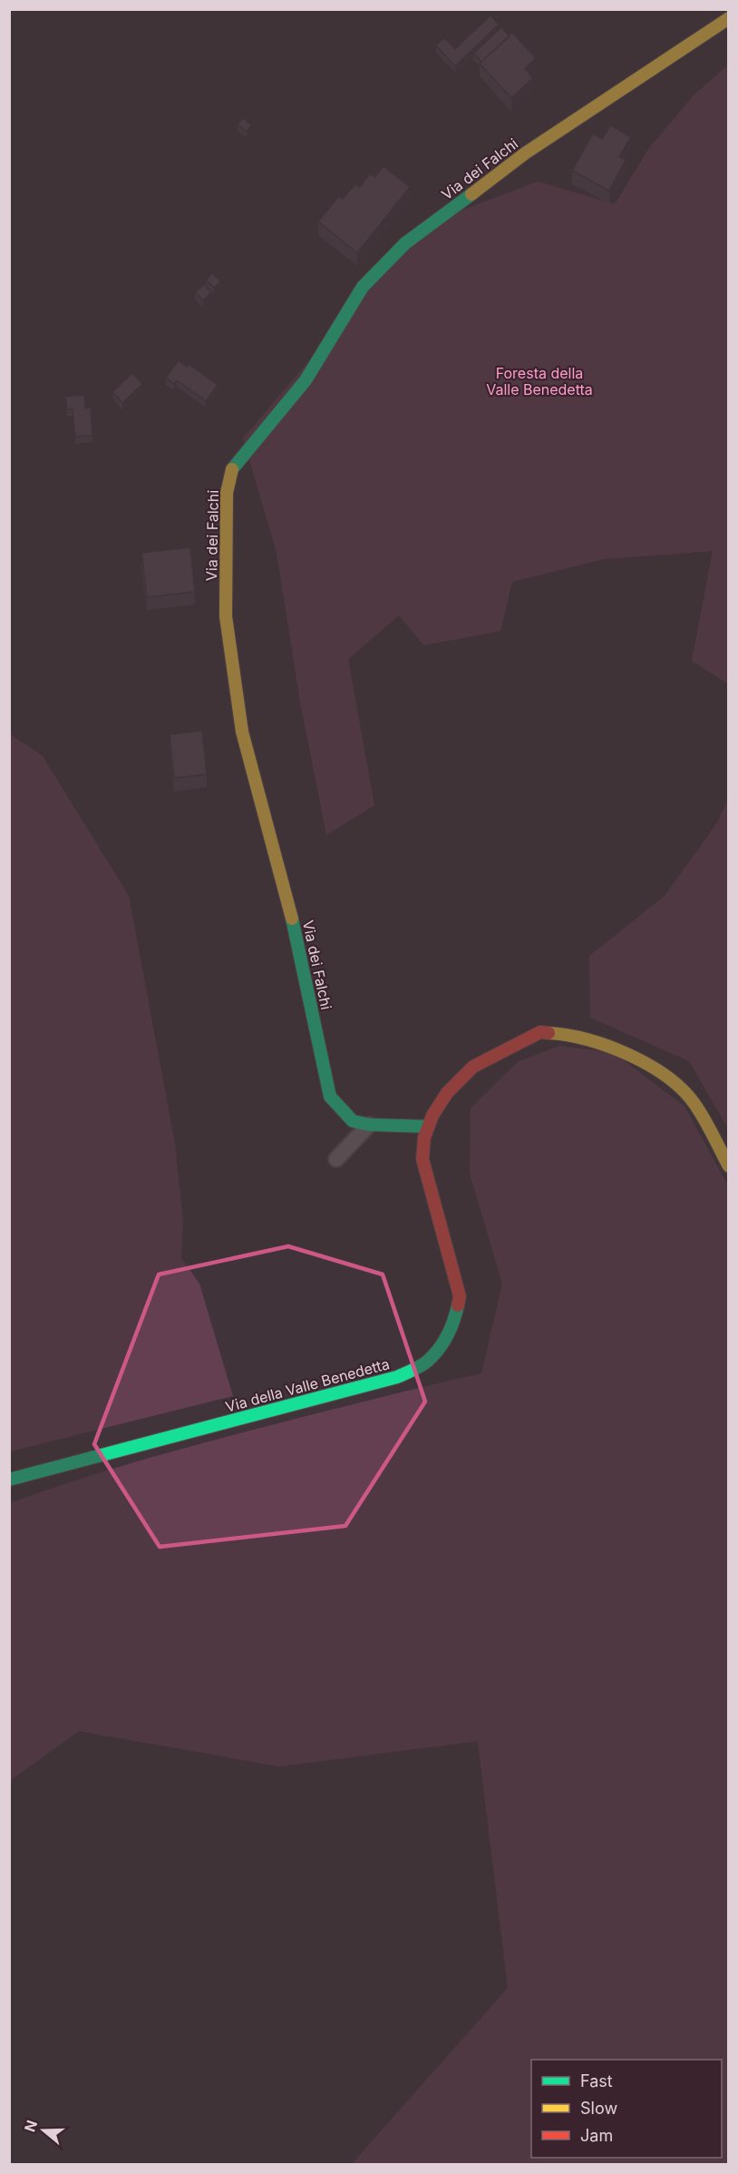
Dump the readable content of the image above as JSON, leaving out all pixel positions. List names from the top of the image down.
{
  "streets": {
    "street": ["Via dei Falchi", "Via della Valle Benedetta"]
  },
  "crossings": [
    ["Via dei Falchi", "Via della Valle Benedetta"]
  ],
  "parks": ["Foresta della Valle Benedetta"],
  "legend": ["Fast", "Slow", "Jam"],
  "north": "left"
}
